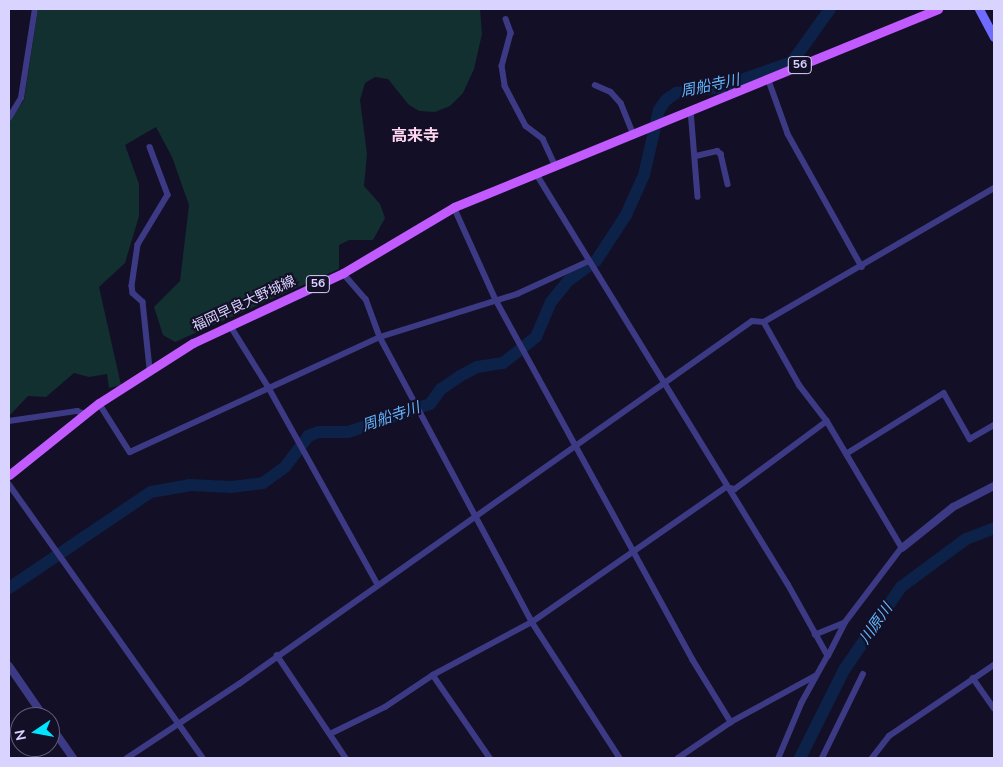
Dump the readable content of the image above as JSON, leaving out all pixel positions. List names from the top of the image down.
{
  "streets": {
    "main road": ["56", "福岡早良大野城線"]
  },
  "crossings": [
    ["56", "福岡早良大野城線"]
  ],
  "districts": ["高来寺"],
  "water": ["周船寺川", "川原川"],
  "north": "left"
}
